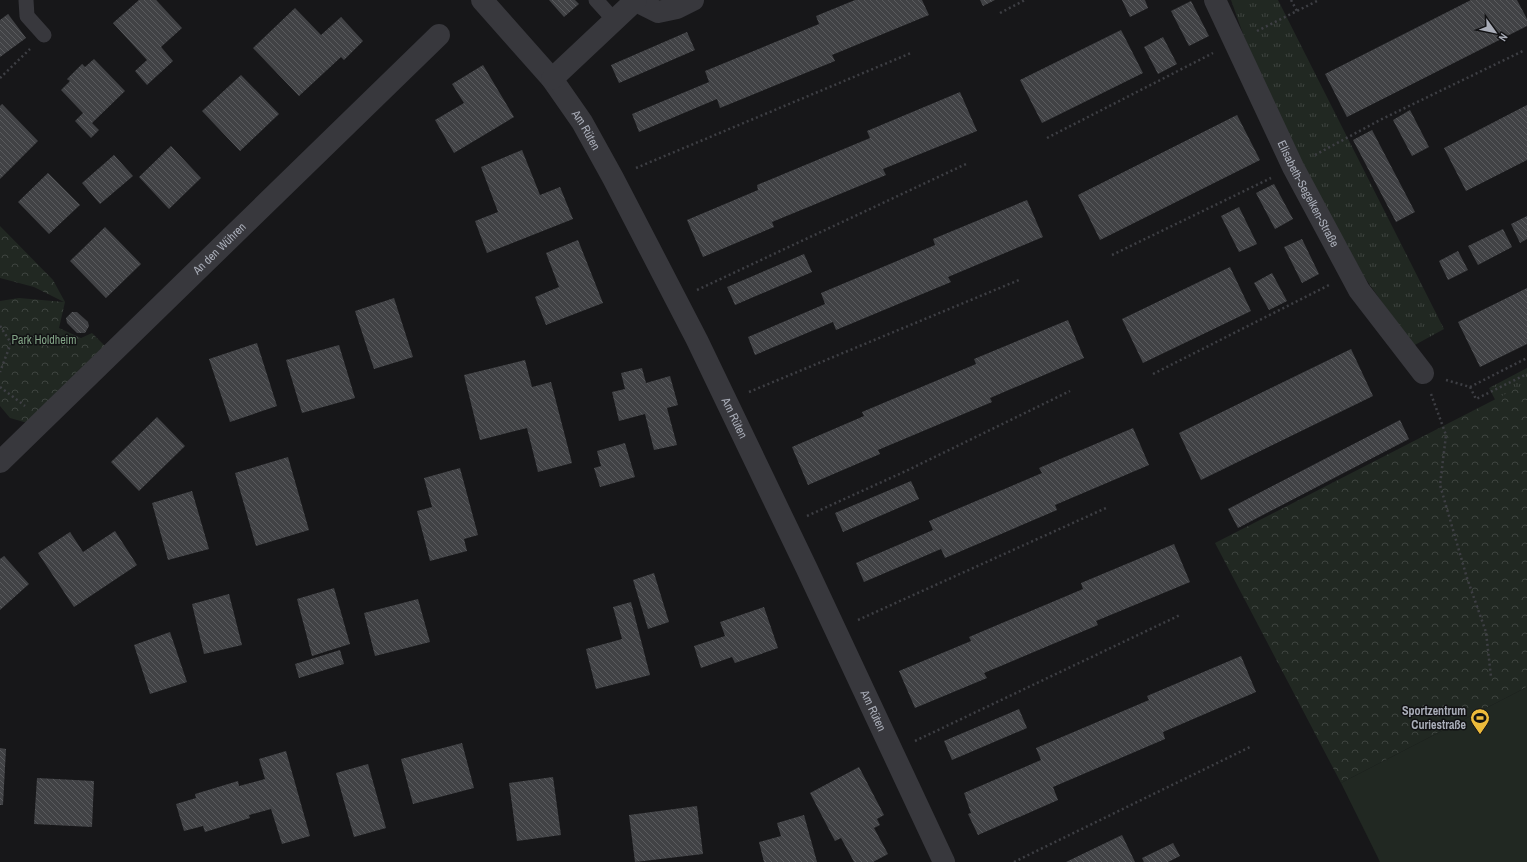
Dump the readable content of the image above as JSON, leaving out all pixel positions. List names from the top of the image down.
{
  "streets": {
    "street": ["Am Rüten", "Elisabeth-Segelken-Straße", "An den Wühren"]
  },
  "parks": ["Park Holdheim"],
  "places": {
    "sports": ["Sportzentrum Curiestraße"]
  },
  "north": "bottom right"
}
